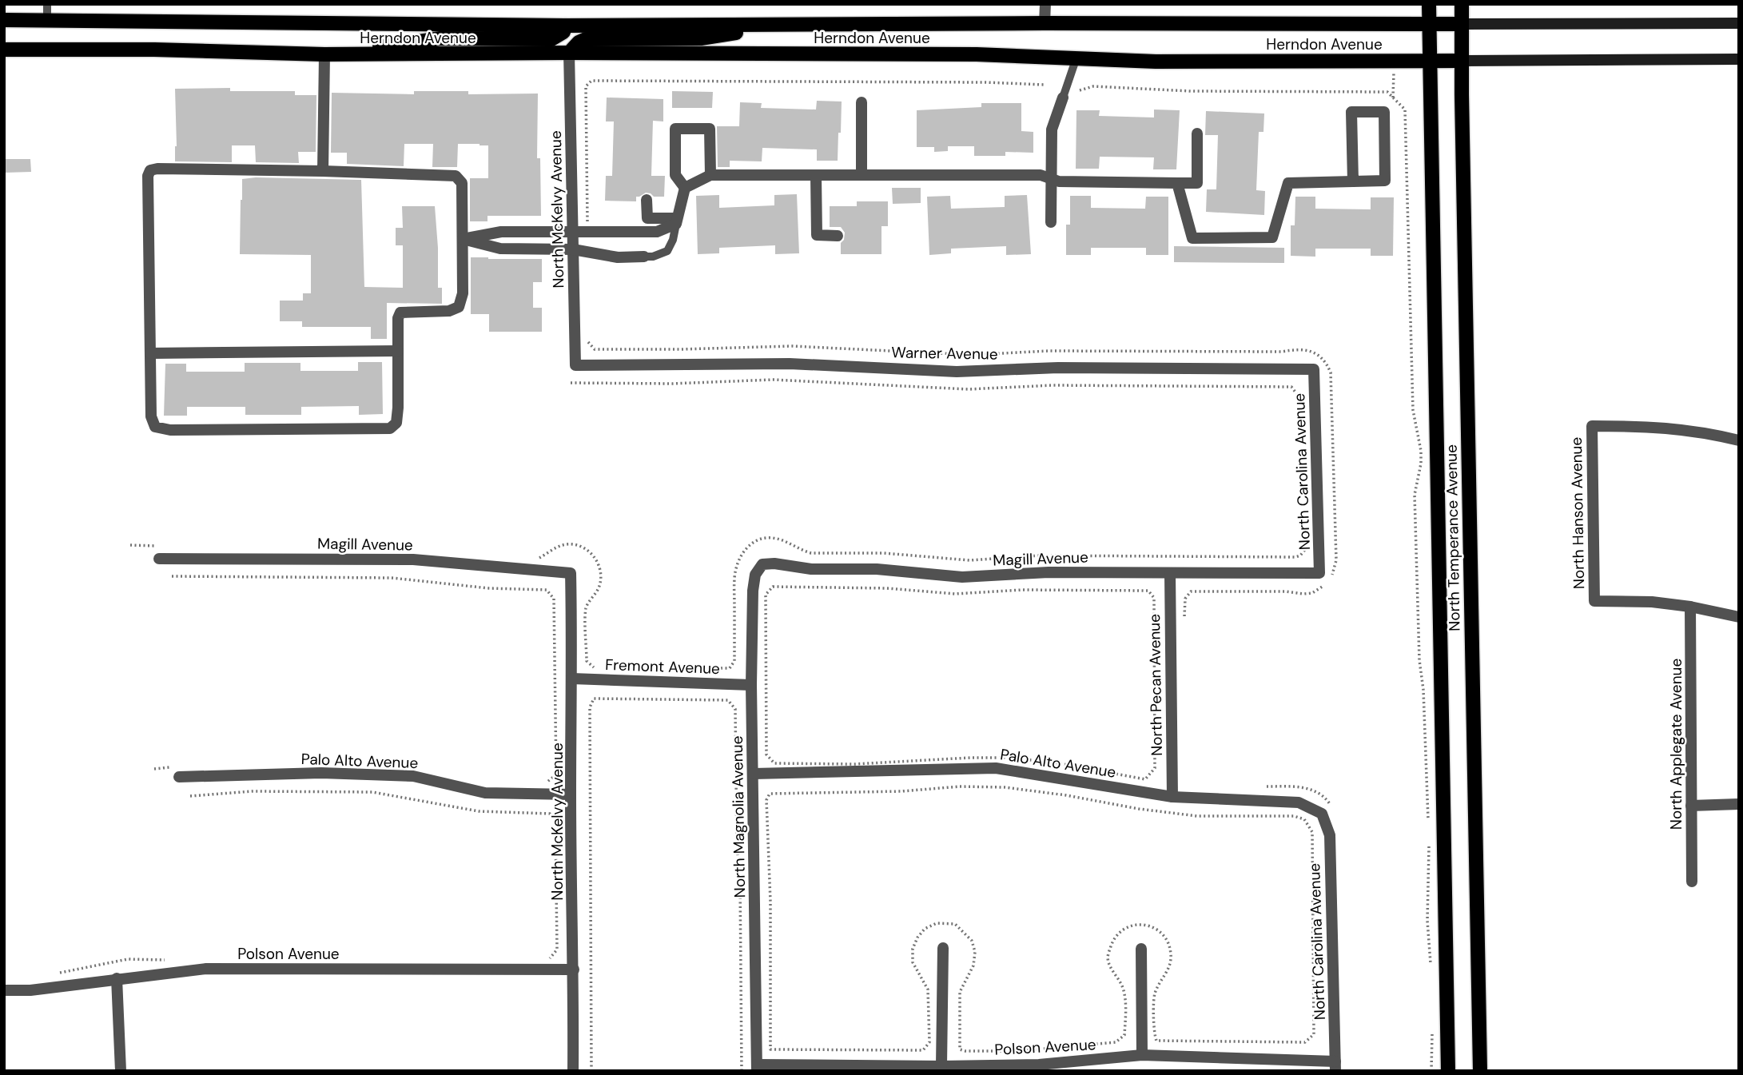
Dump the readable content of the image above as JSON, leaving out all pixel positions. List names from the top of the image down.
{
  "streets": {
    "main road": ["Herndon Avenue", "North Temperance Avenue"],
    "street": [
      "North McKelvy Avenue",
      "Warner Avenue",
      "North Carolina Avenue",
      "North Hanson Avenue",
      "Magill Avenue",
      "Fremont Avenue",
      "North Pecan Avenue",
      "North Applegate Avenue",
      "Palo Alto Avenue",
      "North Magnolia Avenue",
      "Polson Avenue"
    ]
  },
  "crossings": [
    ["Herndon Avenue", "North McKelvy Avenue"],
    ["Herndon Avenue", "North Temperance Avenue"],
    ["North McKelvy Avenue", "Warner Avenue"],
    ["North McKelvy Avenue", "Magill Avenue"],
    ["North McKelvy Avenue", "Fremont Avenue"],
    ["North McKelvy Avenue", "Palo Alto Avenue"],
    ["North McKelvy Avenue", "Polson Avenue"],
    ["Warner Avenue", "North Carolina Avenue"],
    ["North Carolina Avenue", "Magill Avenue"],
    ["North Carolina Avenue", "Palo Alto Avenue"],
    ["North Carolina Avenue", "Polson Avenue"],
    ["North Hanson Avenue", "North Applegate Avenue"],
    ["Magill Avenue", "North Pecan Avenue"],
    ["Magill Avenue", "North Magnolia Avenue"],
    ["Fremont Avenue", "North Magnolia Avenue"],
    ["North Pecan Avenue", "Palo Alto Avenue"],
    ["Palo Alto Avenue", "North Magnolia Avenue"],
    ["North Magnolia Avenue", "Polson Avenue"]
  ]
}
